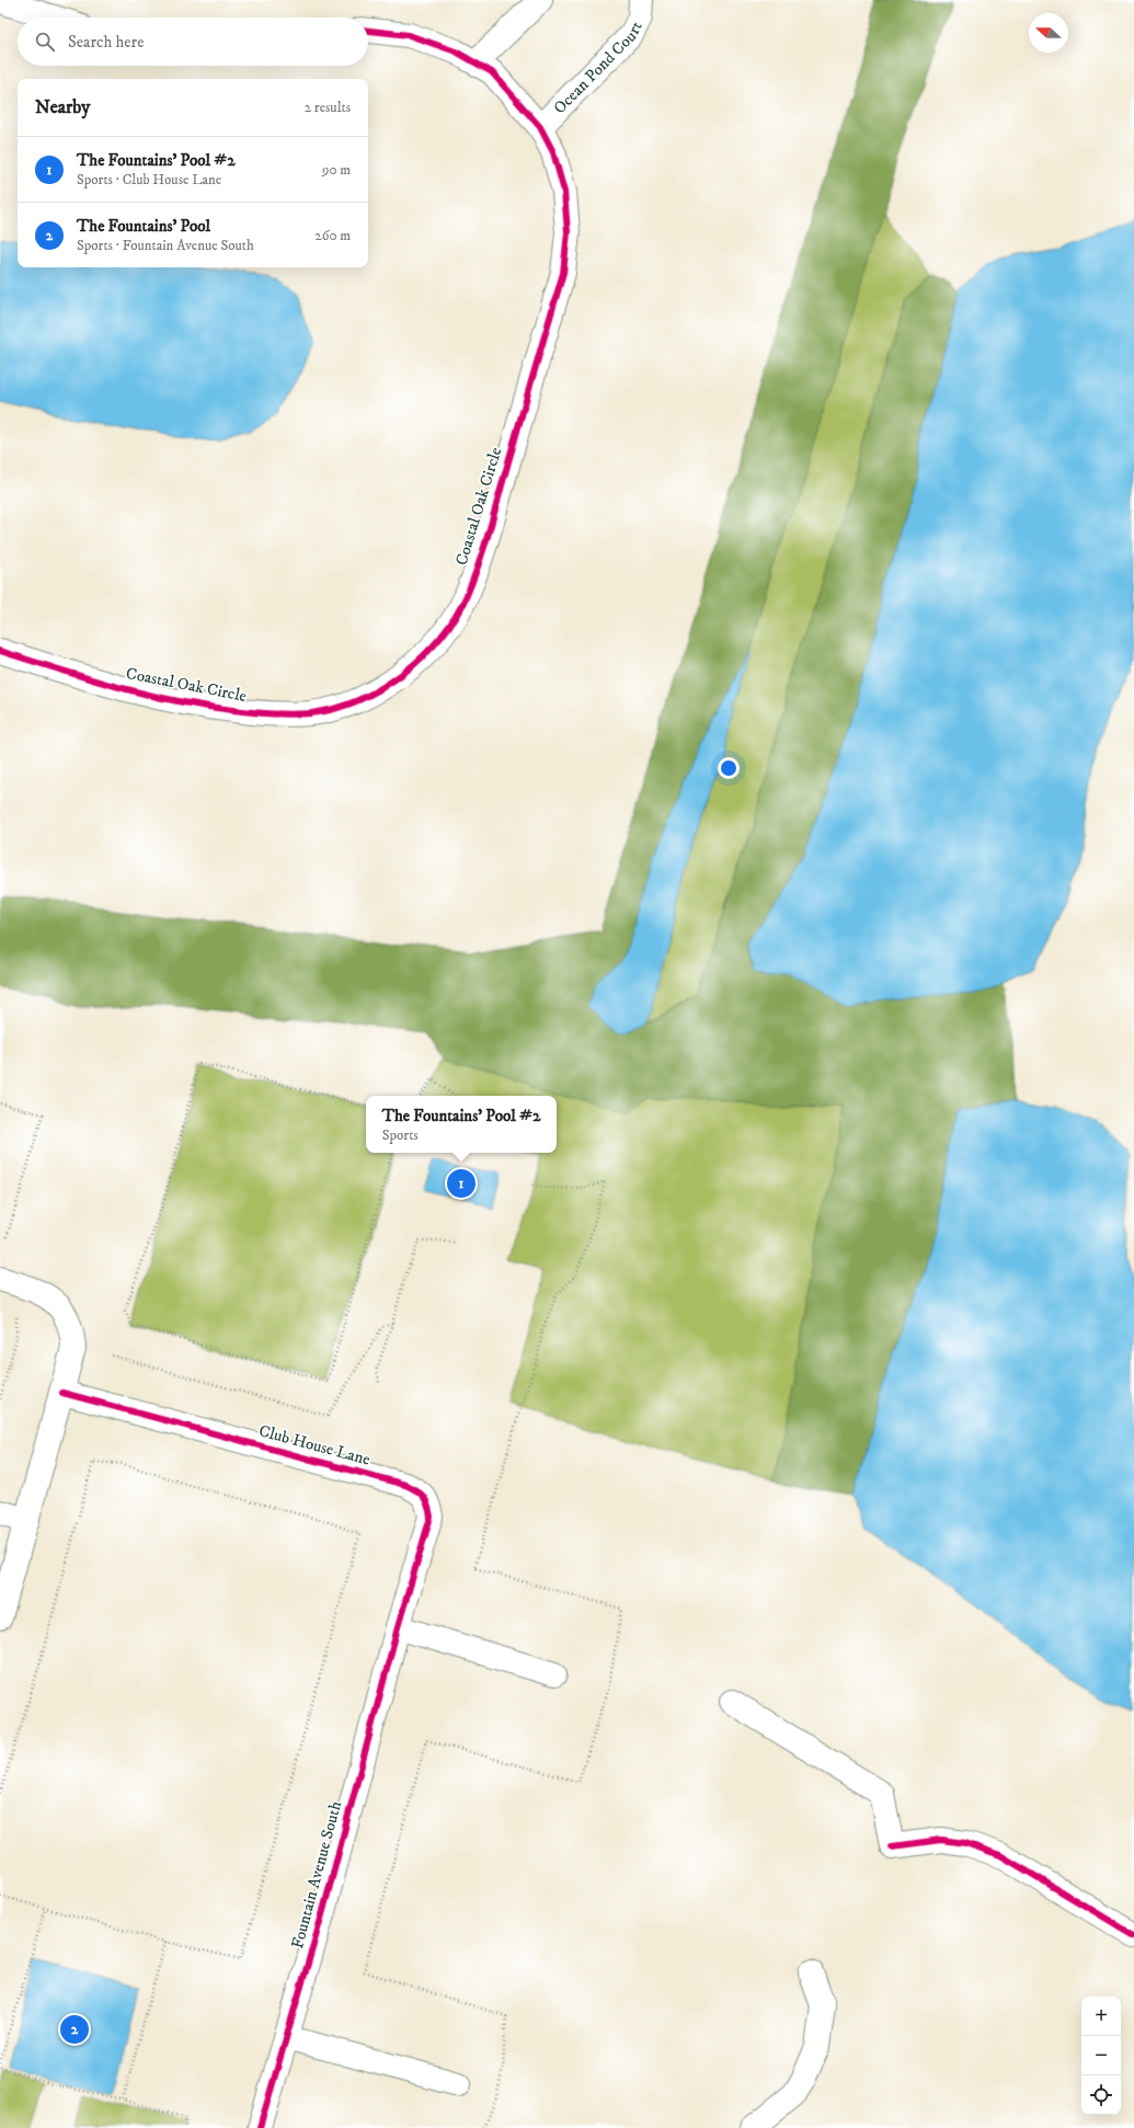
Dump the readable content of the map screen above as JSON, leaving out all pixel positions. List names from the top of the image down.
{
  "streets": {
    "street": [
      "Ocean Pond Court",
      "Coastal Oak Circle",
      "Club House Lane",
      "Fountain Avenue South"
    ]
  },
  "crossings": [
    ["Ocean Pond Court", "Coastal Oak Circle"],
    ["Club House Lane", "Fountain Avenue South"]
  ],
  "north": "left",
  "page": {
    "search": "Search here",
    "heading": ["Nearby", "2 results"],
    "list": [
      {
        "mark": "1",
        "name": "The Fountains' Pool #2",
        "note": "Sports · Club House Lane",
        "value": "90 m"
      },
      {
        "mark": "2",
        "name": "The Fountains' Pool",
        "note": "Sports · Fountain Avenue South",
        "value": "260 m"
      }
    ],
    "popup": ["The Fountains' Pool #2", "Sports"],
    "pins": ["1", "2"],
    "map_buttons": ["+", "−"]
  }
}
